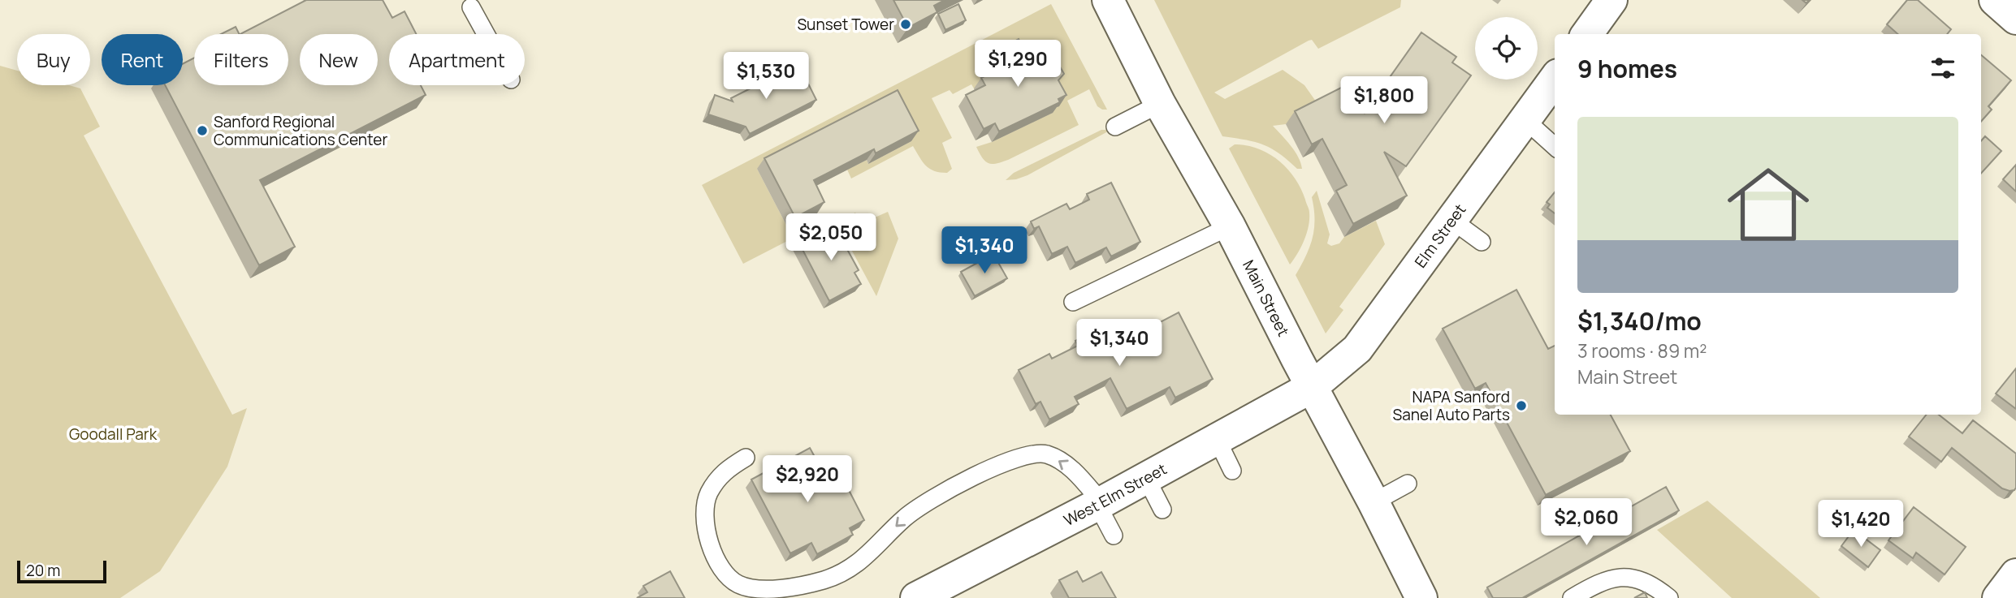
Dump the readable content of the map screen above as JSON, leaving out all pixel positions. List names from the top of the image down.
{
  "streets": {
    "main road": ["Elm Street", "Main Street", "West Elm Street"]
  },
  "crossings": [
    ["Elm Street", "Main Street"],
    ["Elm Street", "West Elm Street"],
    ["Main Street", "West Elm Street"]
  ],
  "parks": ["Goodall Park"],
  "places": ["Sunset Tower", "Sanford Regional Communications Center", "NAPA Sanford Sanel Auto Parts"],
  "scale_bar": "20 m",
  "page": {
    "chip": [
      "Buy",
      "Rent",
      "Filters",
      "New",
      "Apartment"
    ],
    "heading": "9 homes",
    "price": [
      "$1,290",
      "$1,530",
      "$1,800",
      "$2,050",
      "$1,340",
      "$1,340",
      "$2,920",
      "$2,060",
      "$1,420"
    ],
    "list": [
      {
        "name": "$1,340/mo",
        "note": "3 rooms · 89 m² · Main Street"
      }
    ],
    "scale": "20 m"
  }
}
